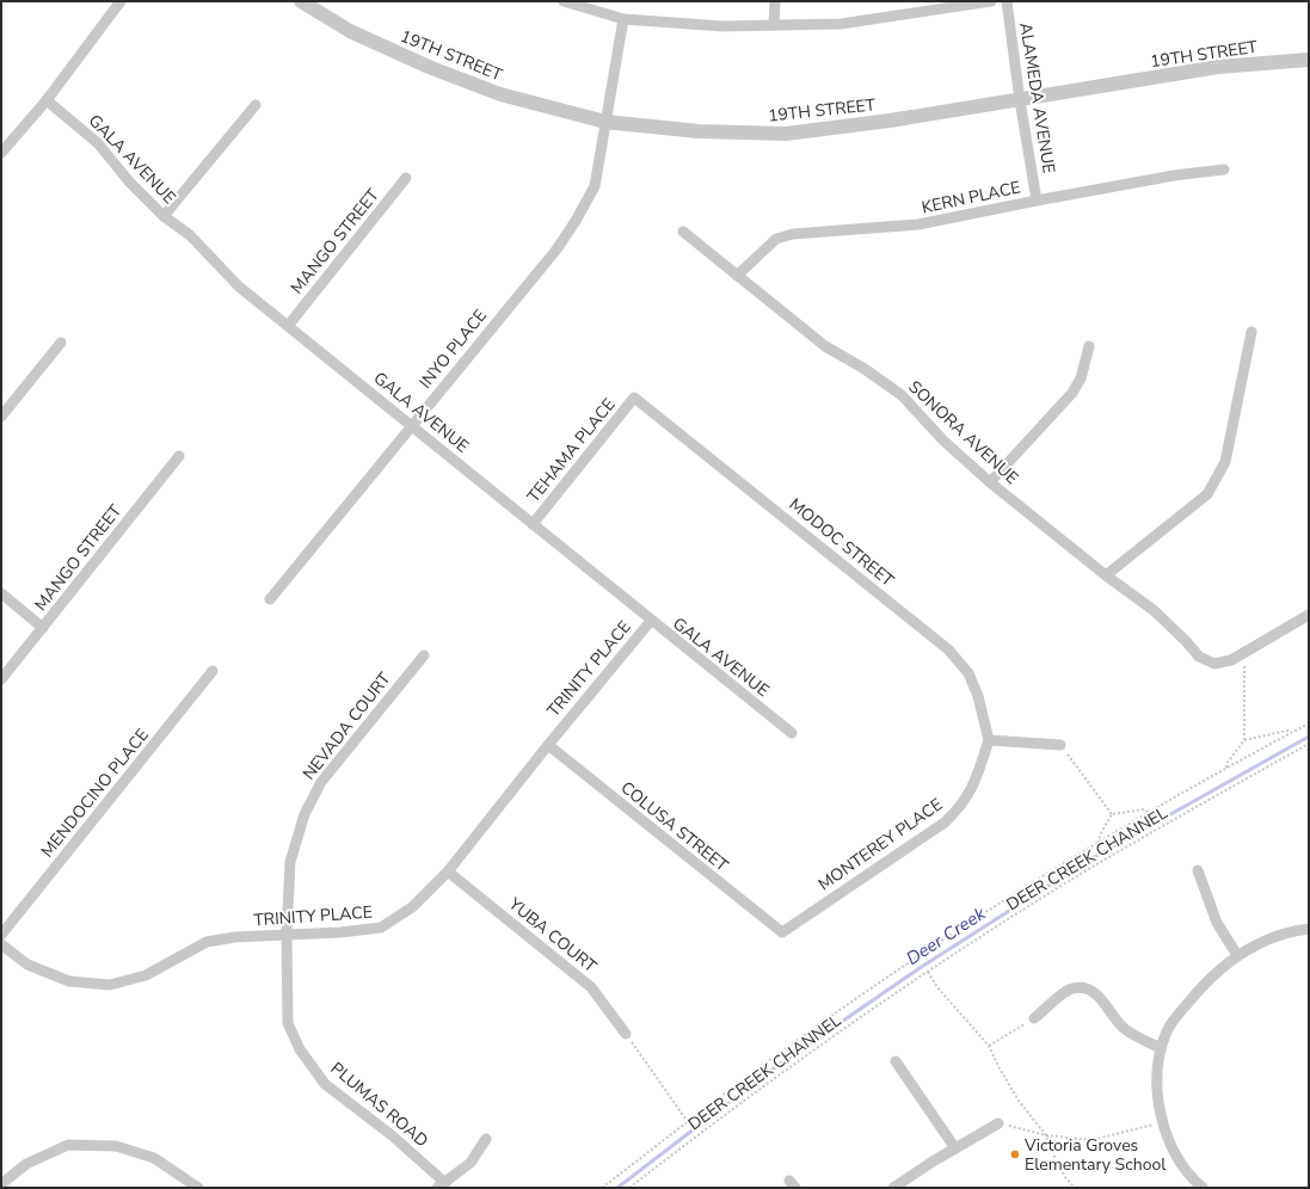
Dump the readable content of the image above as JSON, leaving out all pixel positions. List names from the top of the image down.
{
  "streets": {
    "street": [
      "19TH STREET",
      "ALAMEDA AVENUE",
      "GALA AVENUE",
      "KERN PLACE",
      "MANGO STREET",
      "INYO PLACE",
      "SONORA AVENUE",
      "TEHAMA PLACE",
      "MODOC STREET",
      "TRINITY PLACE",
      "NEVADA COURT",
      "MENDOCINO PLACE",
      "COLUSA STREET",
      "MONTEREY PLACE",
      "YUBA COURT",
      "PLUMAS ROAD"
    ],
    "path": ["DEER CREEK CHANNEL"]
  },
  "crossings": [
    ["19TH STREET", "ALAMEDA AVENUE"],
    ["19TH STREET", "INYO PLACE"],
    ["ALAMEDA AVENUE", "KERN PLACE"],
    ["GALA AVENUE", "MANGO STREET"],
    ["GALA AVENUE", "INYO PLACE"],
    ["GALA AVENUE", "TEHAMA PLACE"],
    ["GALA AVENUE", "TRINITY PLACE"],
    ["KERN PLACE", "SONORA AVENUE"],
    ["TEHAMA PLACE", "MODOC STREET"],
    ["MODOC STREET", "MONTEREY PLACE"],
    ["TRINITY PLACE", "NEVADA COURT"],
    ["TRINITY PLACE", "COLUSA STREET"],
    ["TRINITY PLACE", "YUBA COURT"],
    ["TRINITY PLACE", "PLUMAS ROAD"],
    ["NEVADA COURT", "PLUMAS ROAD"],
    ["COLUSA STREET", "MONTEREY PLACE"]
  ],
  "water": ["Deer Creek"],
  "places": ["Victoria Groves Elementary School"]
}
